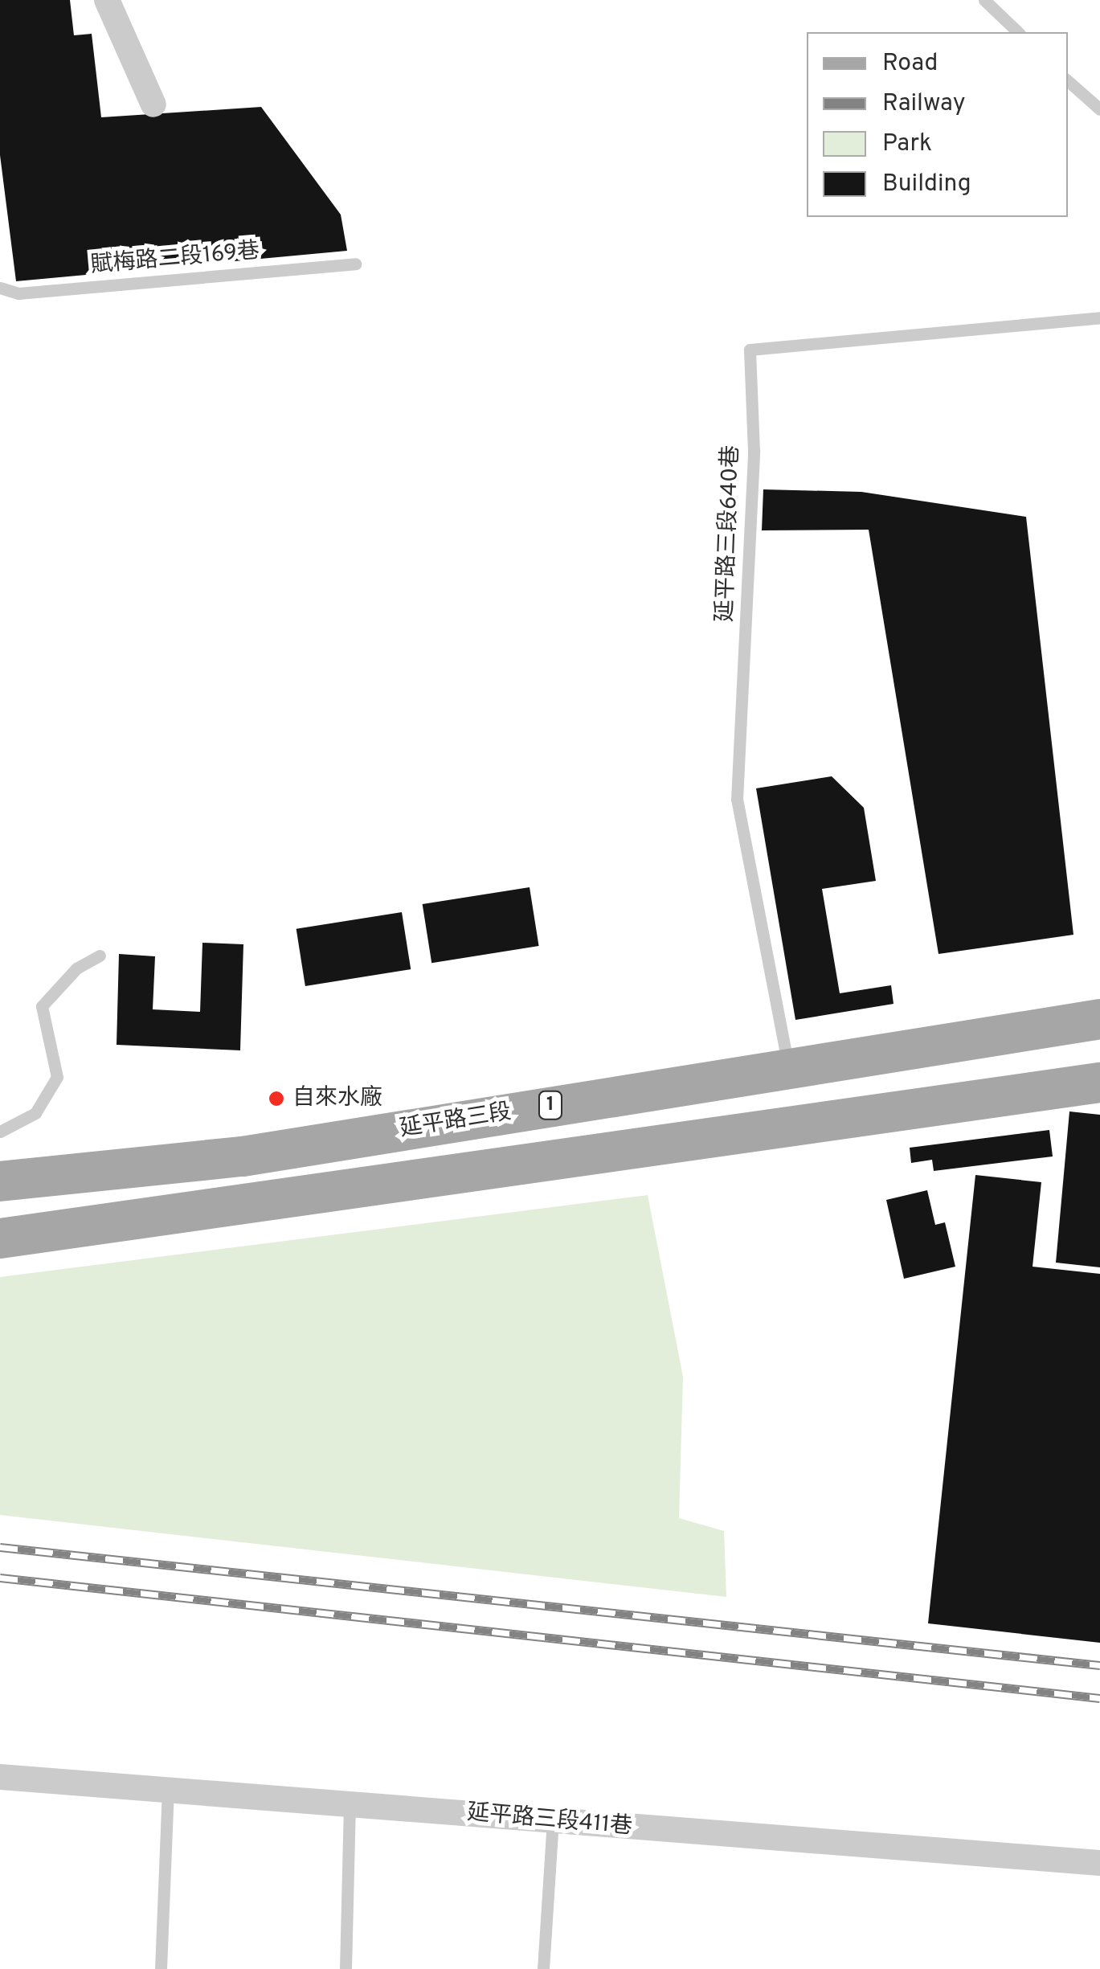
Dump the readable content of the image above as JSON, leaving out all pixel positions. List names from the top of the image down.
{
  "streets": {
    "main road": ["1", "延平路三段"],
    "street": ["延平路三段411巷"],
    "lane": ["賦梅路二段169巷", "延平路三段640巷"]
  },
  "crossings": [
    ["延平路三段640巷", "延平路三段"]
  ],
  "places": ["自來水廠"],
  "legend": [
    "Road",
    "Railway",
    "Park",
    "Building"
  ]
}
